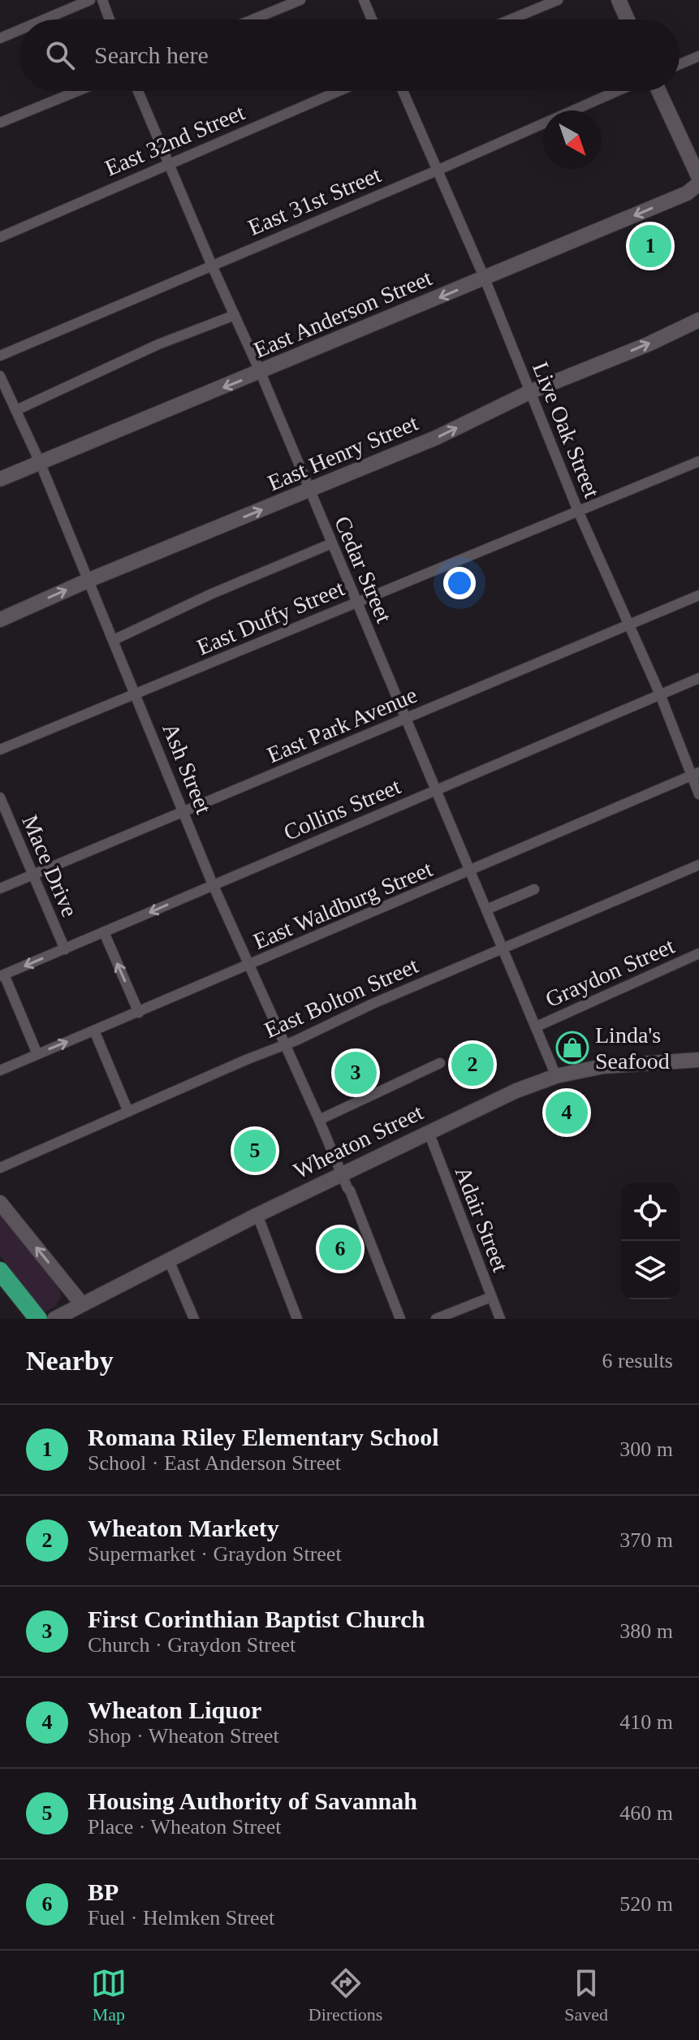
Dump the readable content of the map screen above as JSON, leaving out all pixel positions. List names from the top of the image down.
{
  "streets": {
    "main road": ["East Anderson Street", "East Henry Street", "Wheaton Street"],
    "street": [
      "East 32nd Street",
      "East 31st Street",
      "Live Oak Street",
      "Cedar Street",
      "East Duffy Street",
      "East Park Avenue",
      "Ash Street",
      "Collins Street",
      "Mace Drive",
      "East Waldburg Street",
      "Graydon Street",
      "East Bolton Street",
      "Adair Street"
    ]
  },
  "crossings": [
    ["East 32nd Street", "Cedar Street"],
    ["East 31st Street", "Live Oak Street"],
    ["East 31st Street", "Cedar Street"],
    ["East Anderson Street", "Live Oak Street"],
    ["East Anderson Street", "Cedar Street"],
    ["East Anderson Street", "Ash Street"],
    ["Live Oak Street", "East Henry Street"],
    ["Live Oak Street", "East Duffy Street"],
    ["Live Oak Street", "East Park Avenue"],
    ["Live Oak Street", "Collins Street"],
    ["Live Oak Street", "East Waldburg Street"],
    ["East Henry Street", "Cedar Street"],
    ["East Henry Street", "Ash Street"],
    ["Cedar Street", "East Duffy Street"],
    ["Cedar Street", "East Park Avenue"],
    ["Cedar Street", "Collins Street"],
    ["Cedar Street", "East Waldburg Street"],
    ["Cedar Street", "Graydon Street"],
    ["Cedar Street", "East Bolton Street"],
    ["Cedar Street", "Wheaton Street"],
    ["East Duffy Street", "Ash Street"],
    ["East Park Avenue", "Ash Street"],
    ["East Park Avenue", "Mace Drive"],
    ["Ash Street", "Collins Street"],
    ["Ash Street", "East Waldburg Street"],
    ["Ash Street", "East Bolton Street"],
    ["Ash Street", "Wheaton Street"],
    ["Collins Street", "Mace Drive"],
    ["Mace Drive", "East Waldburg Street"],
    ["Wheaton Street", "Adair Street"]
  ],
  "one_way": ["East Anderson Street", "East Henry Street"],
  "places": {
    "shop": ["Linda's Seafood"]
  },
  "north": "bottom right",
  "page": {
    "search": "Search here",
    "pins": [
      "1",
      "2",
      "3",
      "4",
      "5",
      "6"
    ],
    "heading": ["Nearby", "6 results"],
    "list": [
      {
        "mark": "1",
        "name": "Romana Riley Elementary School",
        "note": "School · East Anderson Street",
        "value": "300 m"
      },
      {
        "mark": "2",
        "name": "Wheaton Markety",
        "note": "Supermarket · Graydon Street",
        "value": "370 m"
      },
      {
        "mark": "3",
        "name": "First Corinthian Baptist Church",
        "note": "Church · Graydon Street",
        "value": "380 m"
      },
      {
        "mark": "4",
        "name": "Wheaton Liquor",
        "note": "Shop · Wheaton Street",
        "value": "410 m"
      },
      {
        "mark": "5",
        "name": "Housing Authority of Savannah",
        "note": "Place · Wheaton Street",
        "value": "460 m"
      },
      {
        "mark": "6",
        "name": "BP",
        "note": "Fuel · Helmken Street",
        "value": "520 m"
      }
    ],
    "nav": ["Map", "Directions", "Saved"]
  }
}
